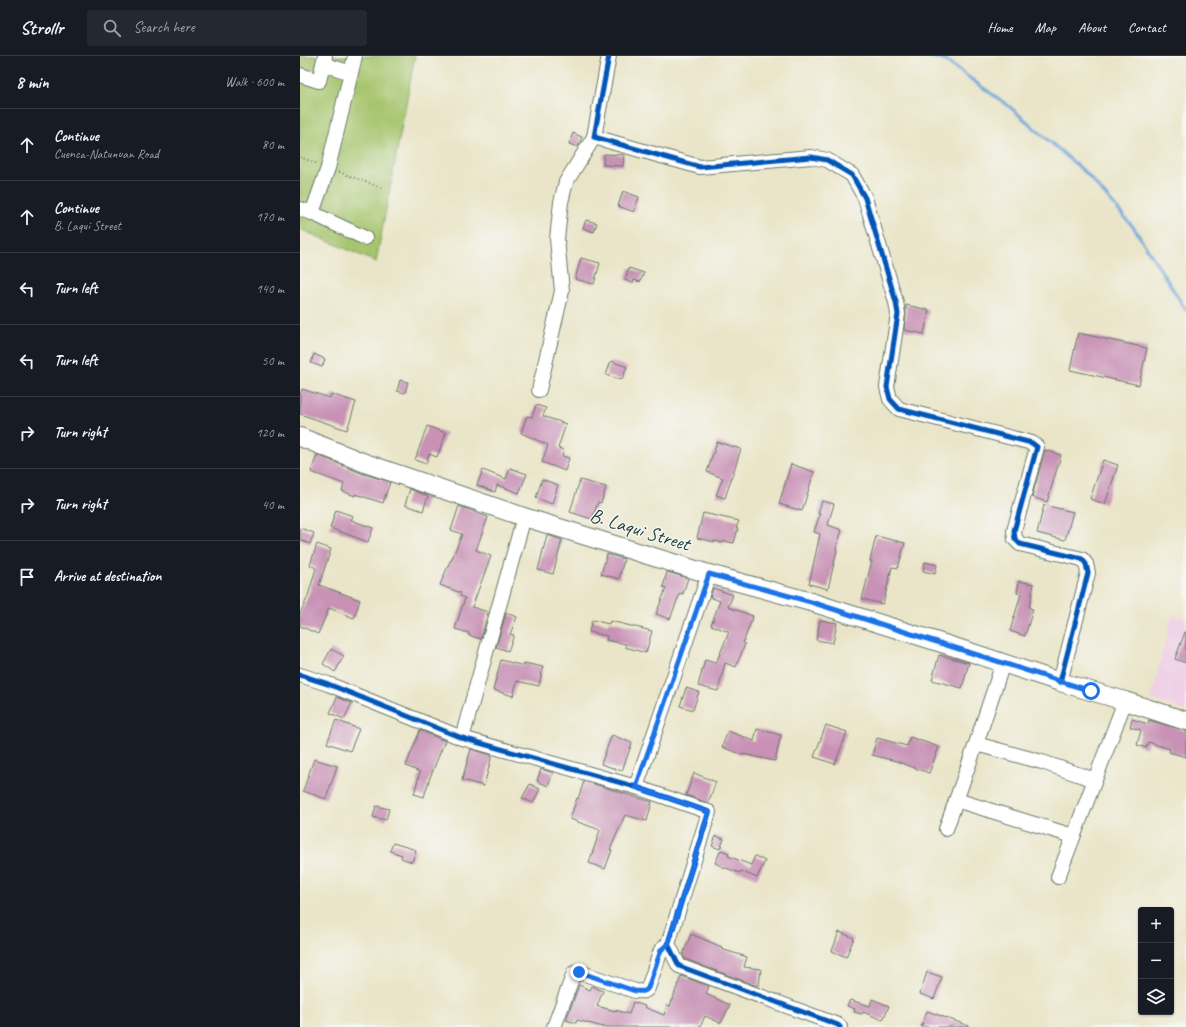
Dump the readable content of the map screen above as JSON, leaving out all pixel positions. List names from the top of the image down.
{
  "streets": {
    "main road": ["B. Laqui Street"]
  },
  "page": {
    "header": "Strollr",
    "search": "Search here",
    "nav": [
      "Home",
      "Map",
      "About",
      "Contact"
    ],
    "heading": ["8 min", "Walk · 600 m"],
    "list": [
      ["Continue", "Cuenca-Natunuan Road", "80 m"],
      ["Continue", "B. Laqui Street", "170 m"],
      ["Turn left", "140 m"],
      ["Turn left", "50 m"],
      ["Turn right", "120 m"],
      ["Turn right", "40 m"],
      "Arrive at destination"
    ],
    "map_buttons": ["+", "−"]
  }
}
